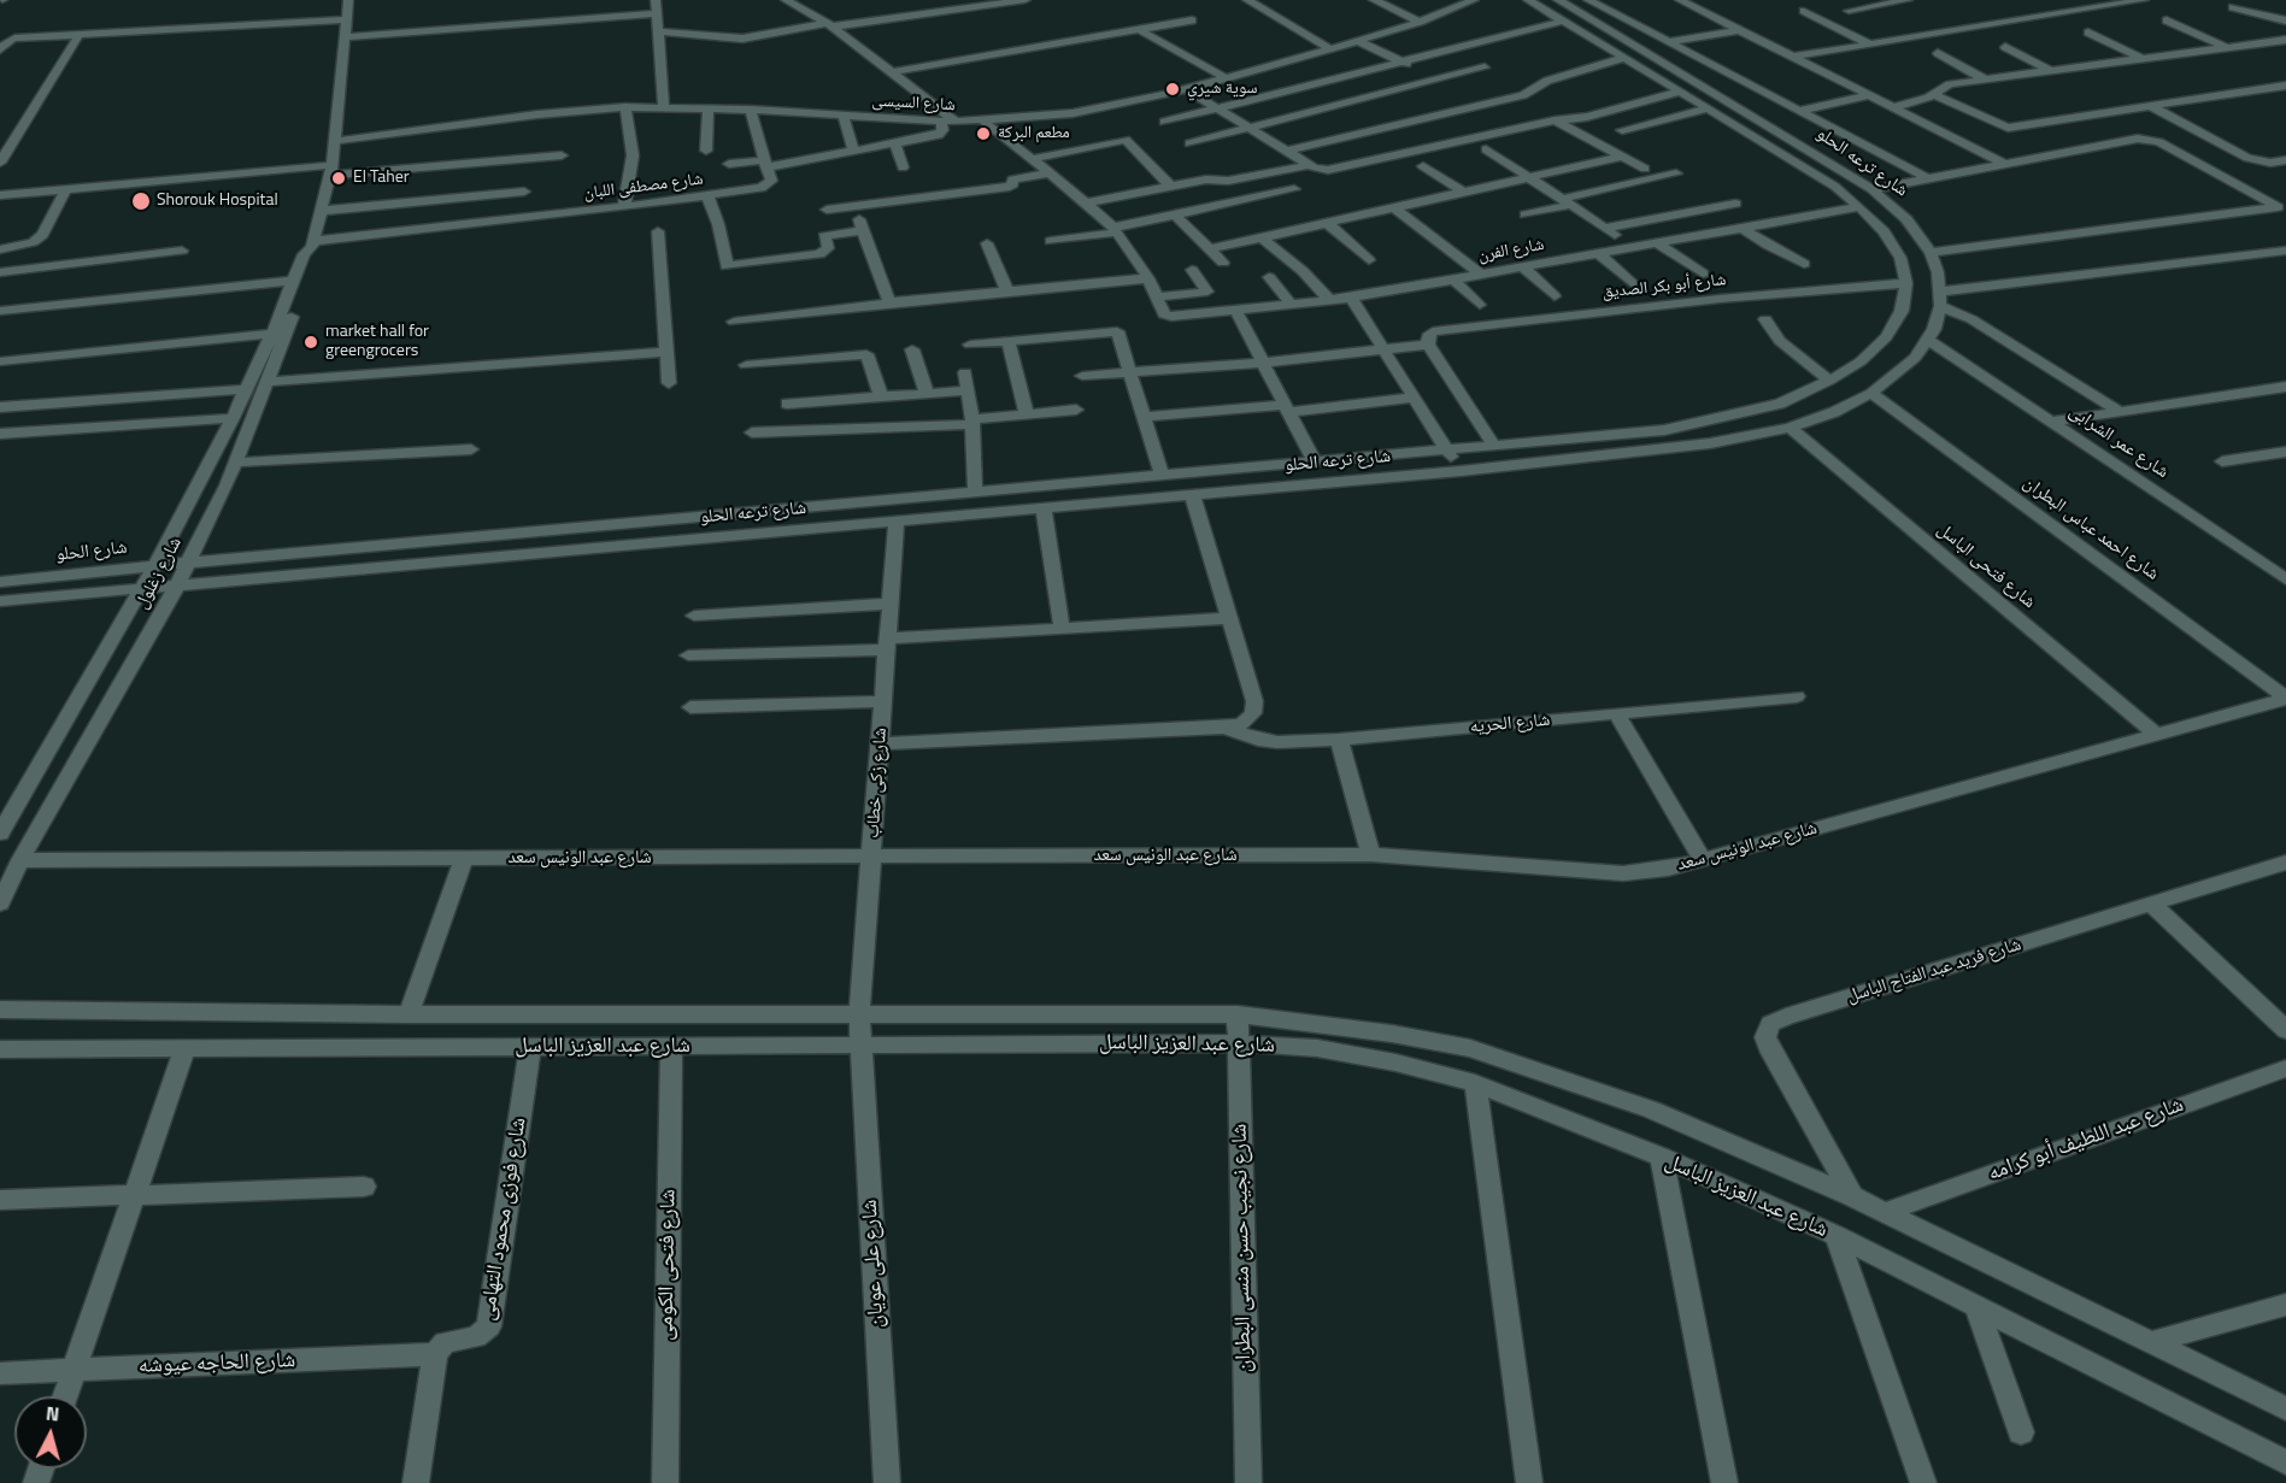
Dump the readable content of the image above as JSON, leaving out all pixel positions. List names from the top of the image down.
{
  "streets": {
    "street": [
      "شارع السيسى",
      "شارع ترعه الحلو",
      "شارع مصطفى اللبان",
      "شارع الفرن",
      "شارع أبو بكر الصديق",
      "شارع عمر الشرابى",
      "شارع احمد عباس البطران",
      "شارع الحلو",
      "شارع فتحى الباسل",
      "شارع زغلول",
      "شارع الحريه",
      "شارع زكى خطاب",
      "شارع عبد الونيس سعد",
      "شارع فريد عبد الفتاح الباسل",
      "شارع عبد العزيز الباسل",
      "شارع عبد اللطيف أبو كرامه",
      "شارع فوزى محمود التهامى",
      "شارع نجيب حسن منسى البطران",
      "شارع على عويان",
      "شارع فتحى الكومى",
      "شارع الحاجه عيوشه"
    ]
  },
  "crossings": [
    ["شارع السيسى", "شارع زغلول"],
    ["شارع ترعه الحلو", "شارع الفرن"],
    ["شارع ترعه الحلو", "شارع أبو بكر الصديق"],
    ["شارع ترعه الحلو", "شارع عمر الشرابى"],
    ["شارع ترعه الحلو", "شارع احمد عباس البطران"],
    ["شارع ترعه الحلو", "شارع الحلو"],
    ["شارع ترعه الحلو", "شارع فتحى الباسل"],
    ["شارع ترعه الحلو", "شارع زغلول"],
    ["شارع ترعه الحلو", "شارع زكى خطاب"],
    ["شارع مصطفى اللبان", "شارع زغلول"],
    ["شارع احمد عباس البطران", "شارع عبد الونيس سعد"],
    ["شارع الحلو", "شارع زغلول"],
    ["شارع فتحى الباسل", "شارع عبد الونيس سعد"],
    ["شارع زغلول", "شارع عبد الونيس سعد"],
    ["شارع زكى خطاب", "شارع عبد الونيس سعد"],
    ["شارع زكى خطاب", "شارع عبد العزيز الباسل"],
    ["شارع زكى خطاب", "شارع على عويان"],
    ["شارع فريد عبد الفتاح الباسل", "شارع عبد العزيز الباسل"],
    ["شارع عبد العزيز الباسل", "شارع عبد اللطيف أبو كرامه"],
    ["شارع عبد العزيز الباسل", "شارع فوزى محمود التهامى"],
    ["شارع عبد العزيز الباسل", "شارع نجيب حسن منسى البطران"],
    ["شارع عبد العزيز الباسل", "شارع على عويان"],
    ["شارع عبد العزيز الباسل", "شارع فتحى الكومى"],
    ["شارع فوزى محمود التهامى", "شارع الحاجه عيوشه"]
  ],
  "places": [
    "سوية شيري",
    "مطعم البركة",
    "El Taher",
    "Shorouk Hospital",
    "market hall for greengrocers"
  ],
  "north": "top"
}
